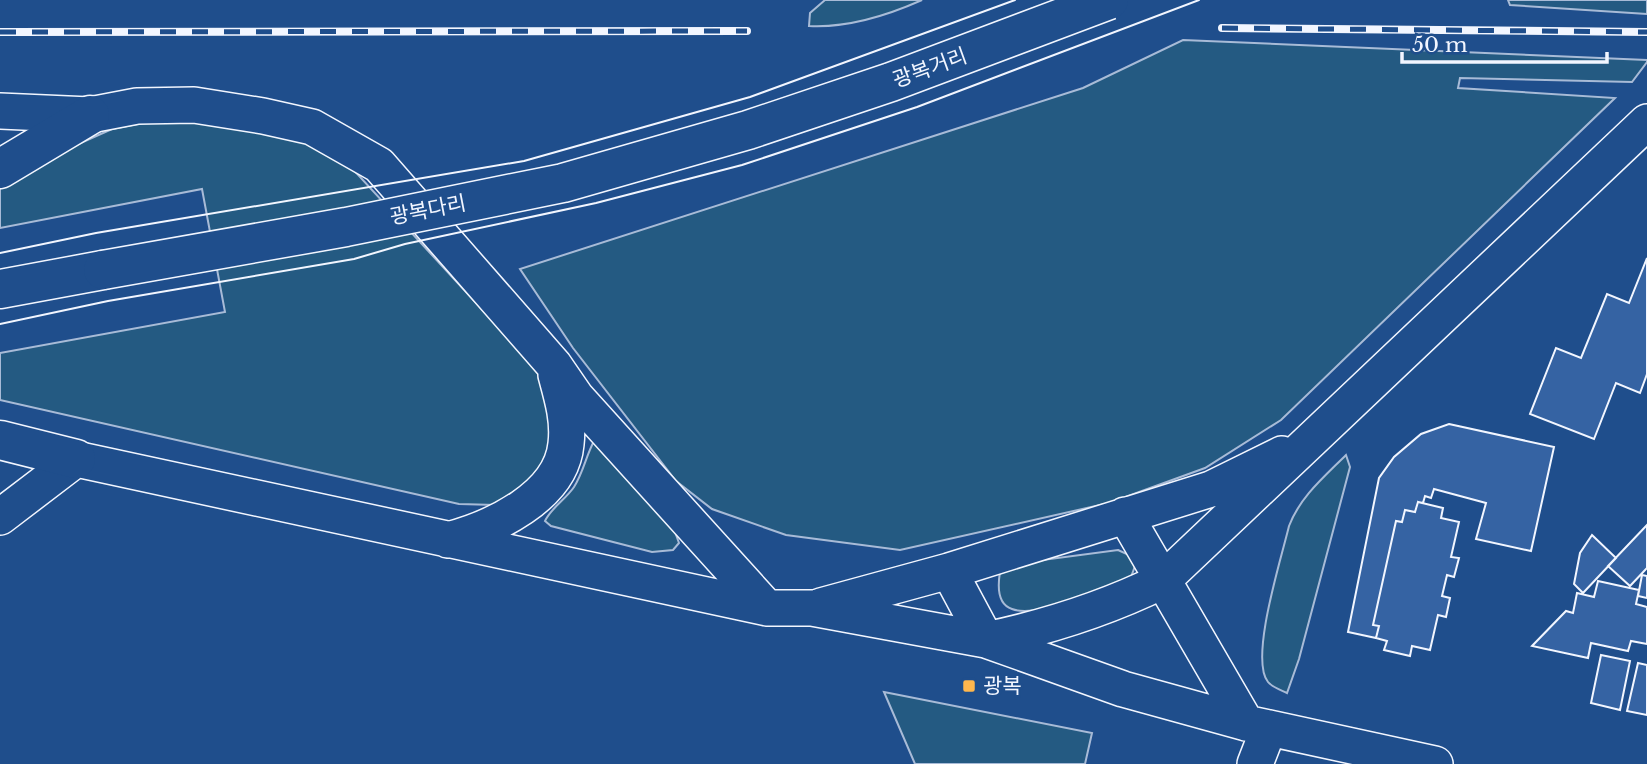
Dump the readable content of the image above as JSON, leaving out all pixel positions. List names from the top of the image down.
{
  "streets": {
    "highway": ["광복거리", "광복다리"]
  },
  "crossings": [
    ["광복거리", "광복다리"]
  ],
  "places": {
    "transit": ["광복"]
  },
  "scale_bar": "50 m"
}
